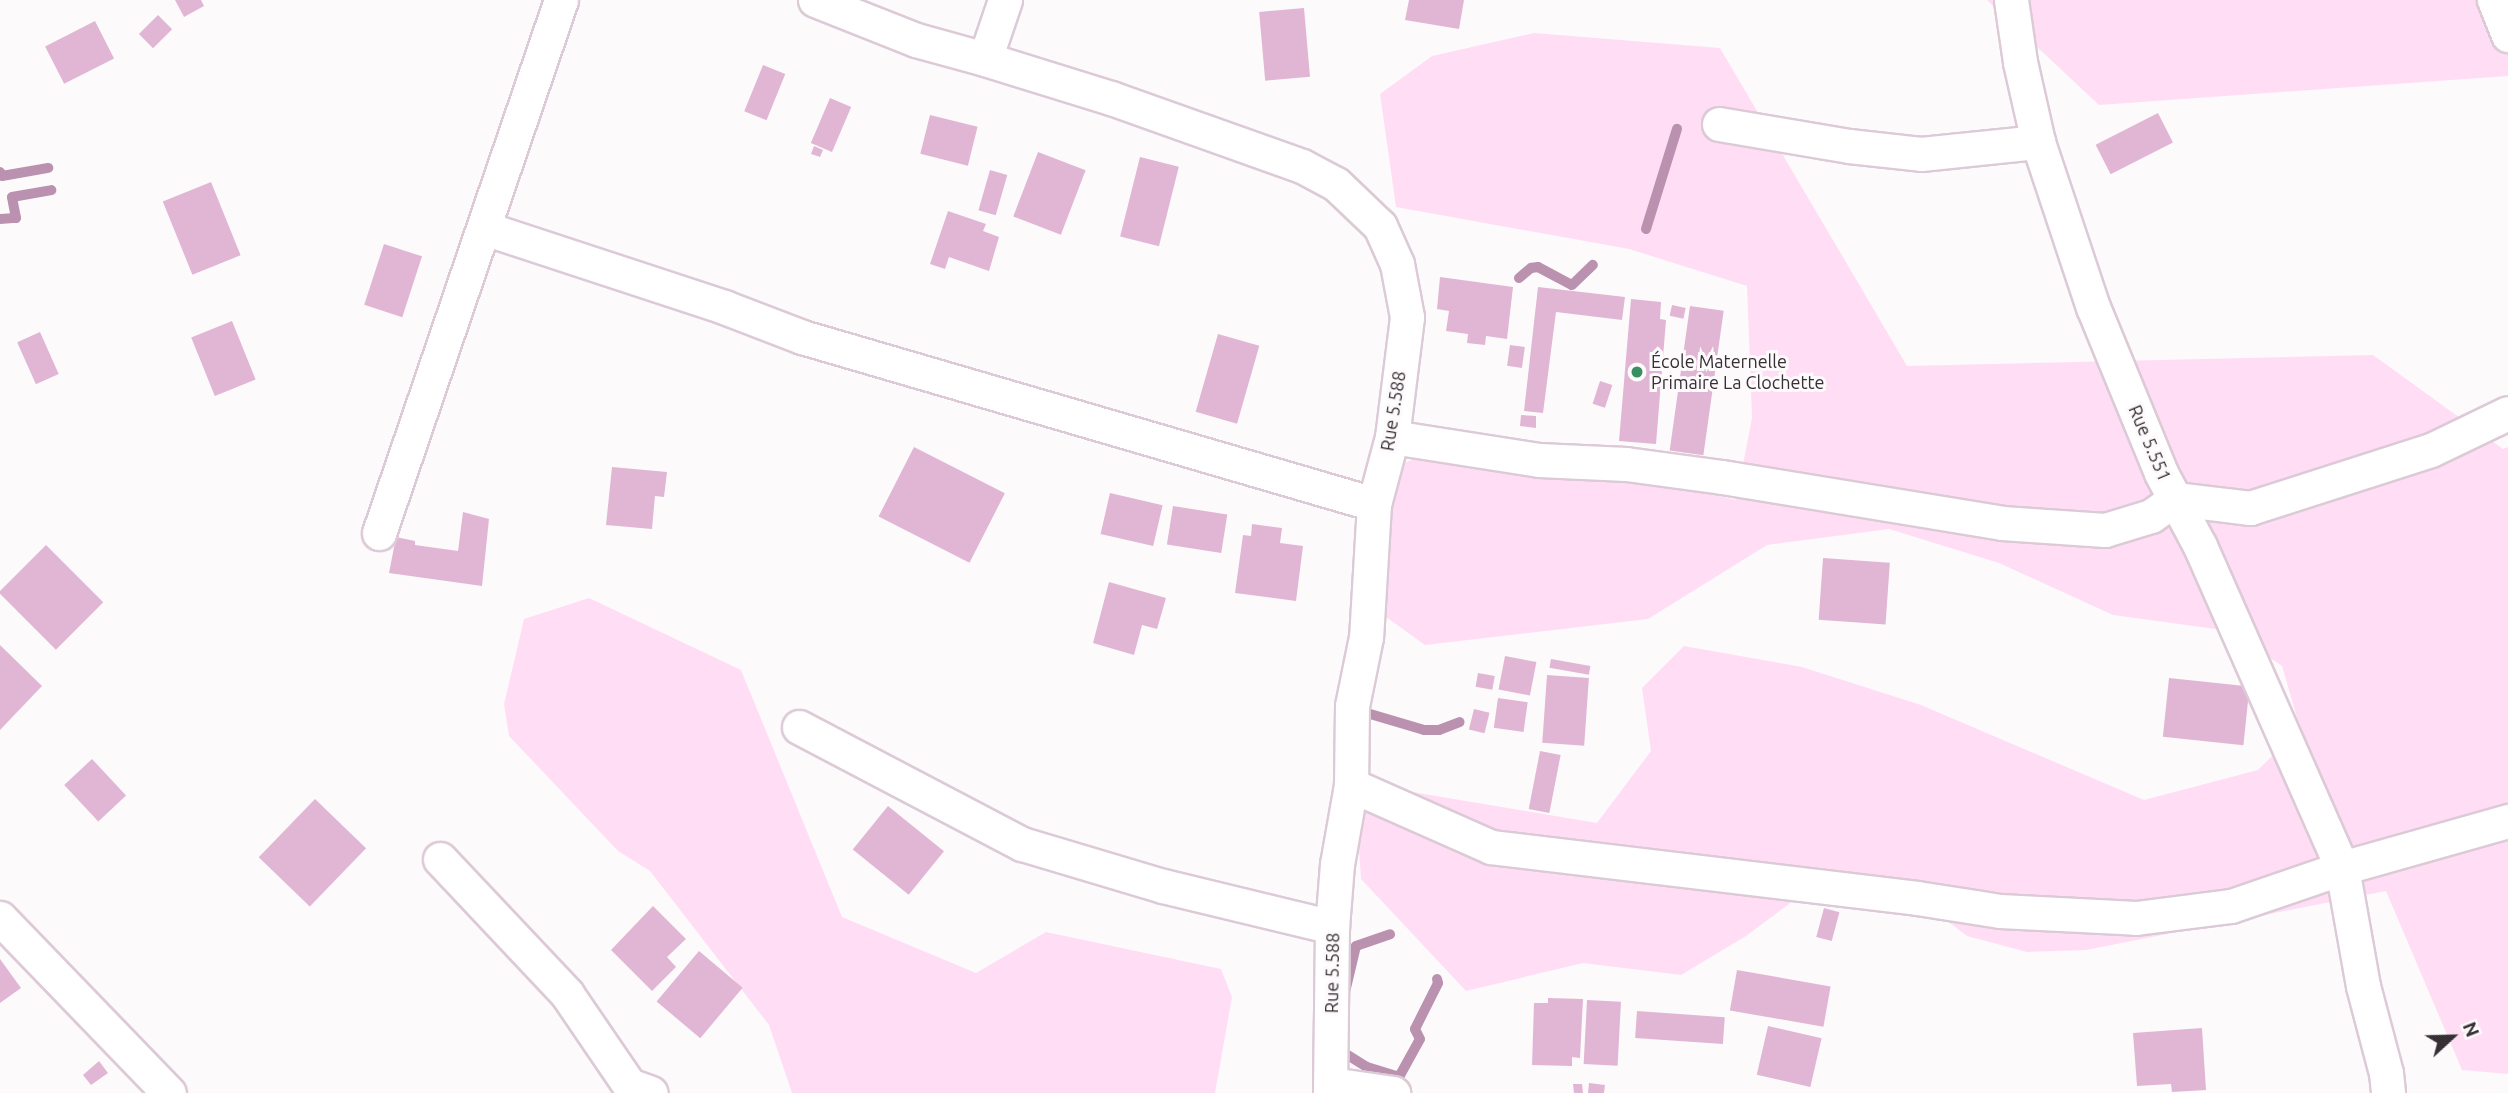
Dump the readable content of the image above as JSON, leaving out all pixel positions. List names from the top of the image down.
{
  "streets": {
    "street": ["Rue 5.588", "Rue 5.551"]
  },
  "places": ["École Maternelle Primaire La Clochette"],
  "north": "right"
}
